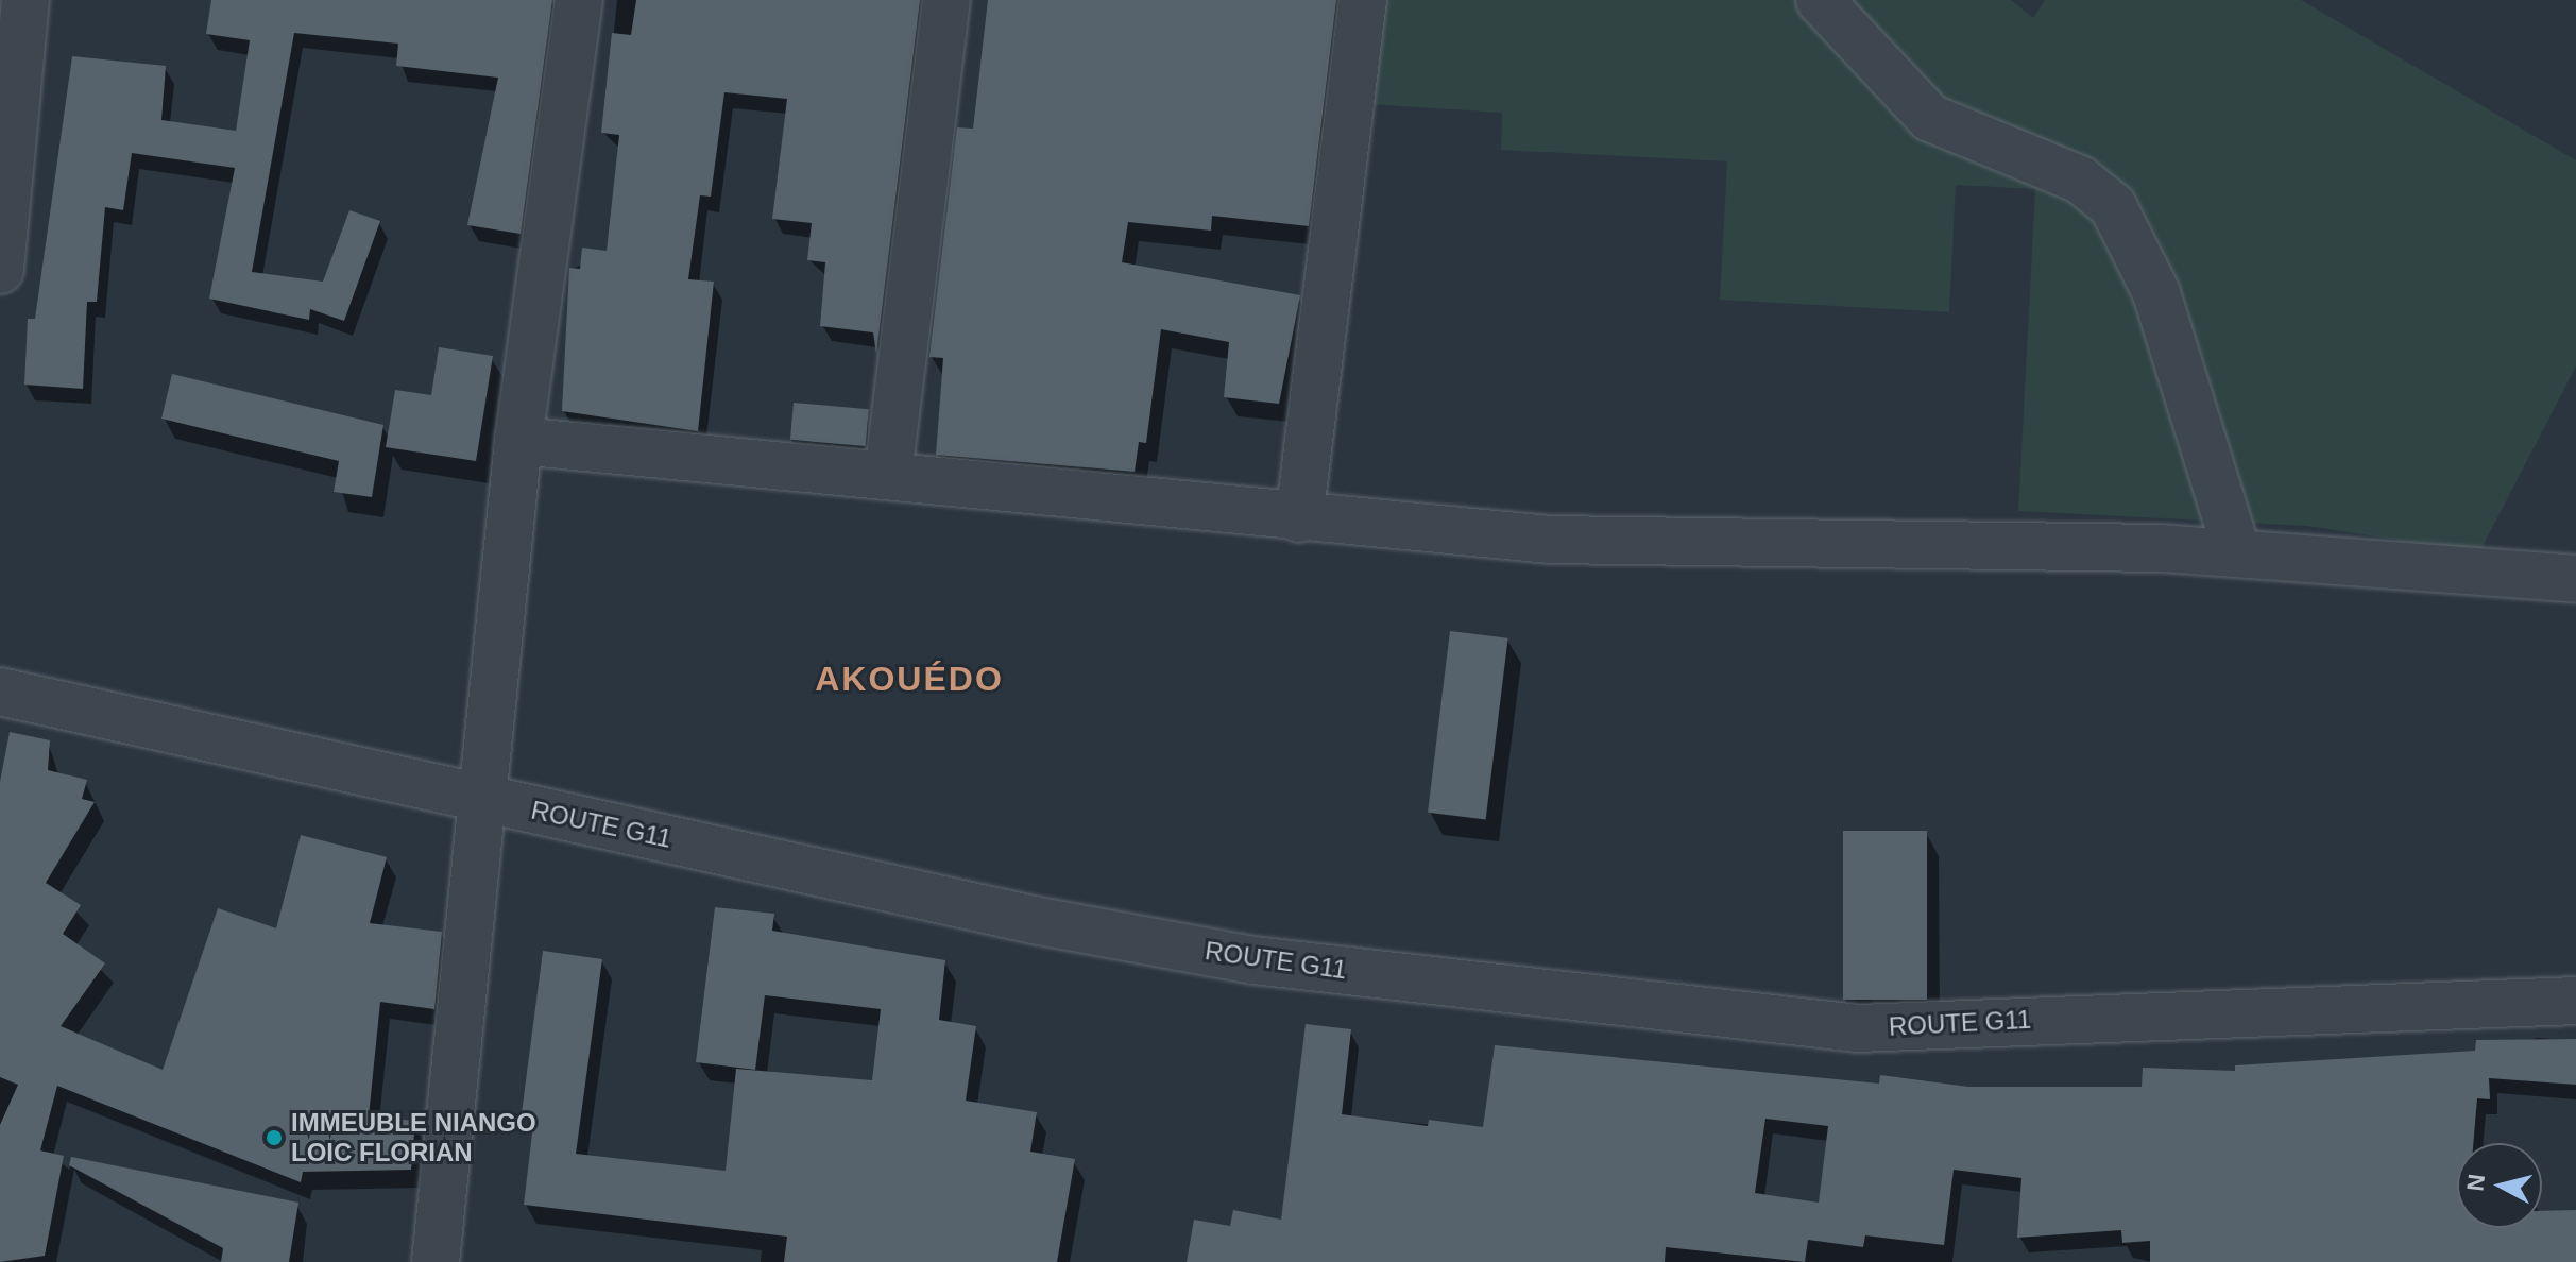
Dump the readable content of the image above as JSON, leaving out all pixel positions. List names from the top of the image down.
{
  "streets": {
    "street": ["ROUTE G11"]
  },
  "districts": ["AKOUÉDO"],
  "places": ["IMMEUBLE NIANGO LOIC FLORIAN"],
  "north": "left"
}
